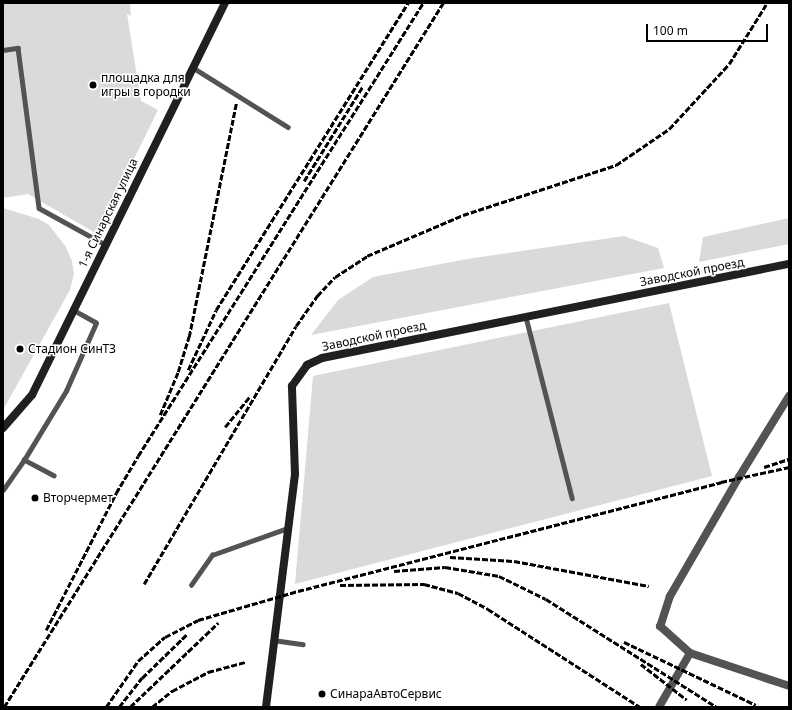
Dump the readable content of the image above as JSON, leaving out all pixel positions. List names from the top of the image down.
{
  "streets": {
    "street": ["1-я Синарская улица", "Заводской проезд"]
  },
  "places": [
    "площадка для игры в городки",
    "Стадион СинТЗ",
    "Вторчермет",
    "СинараАвтоСервис"
  ],
  "scale_bar": "100 m"
}
